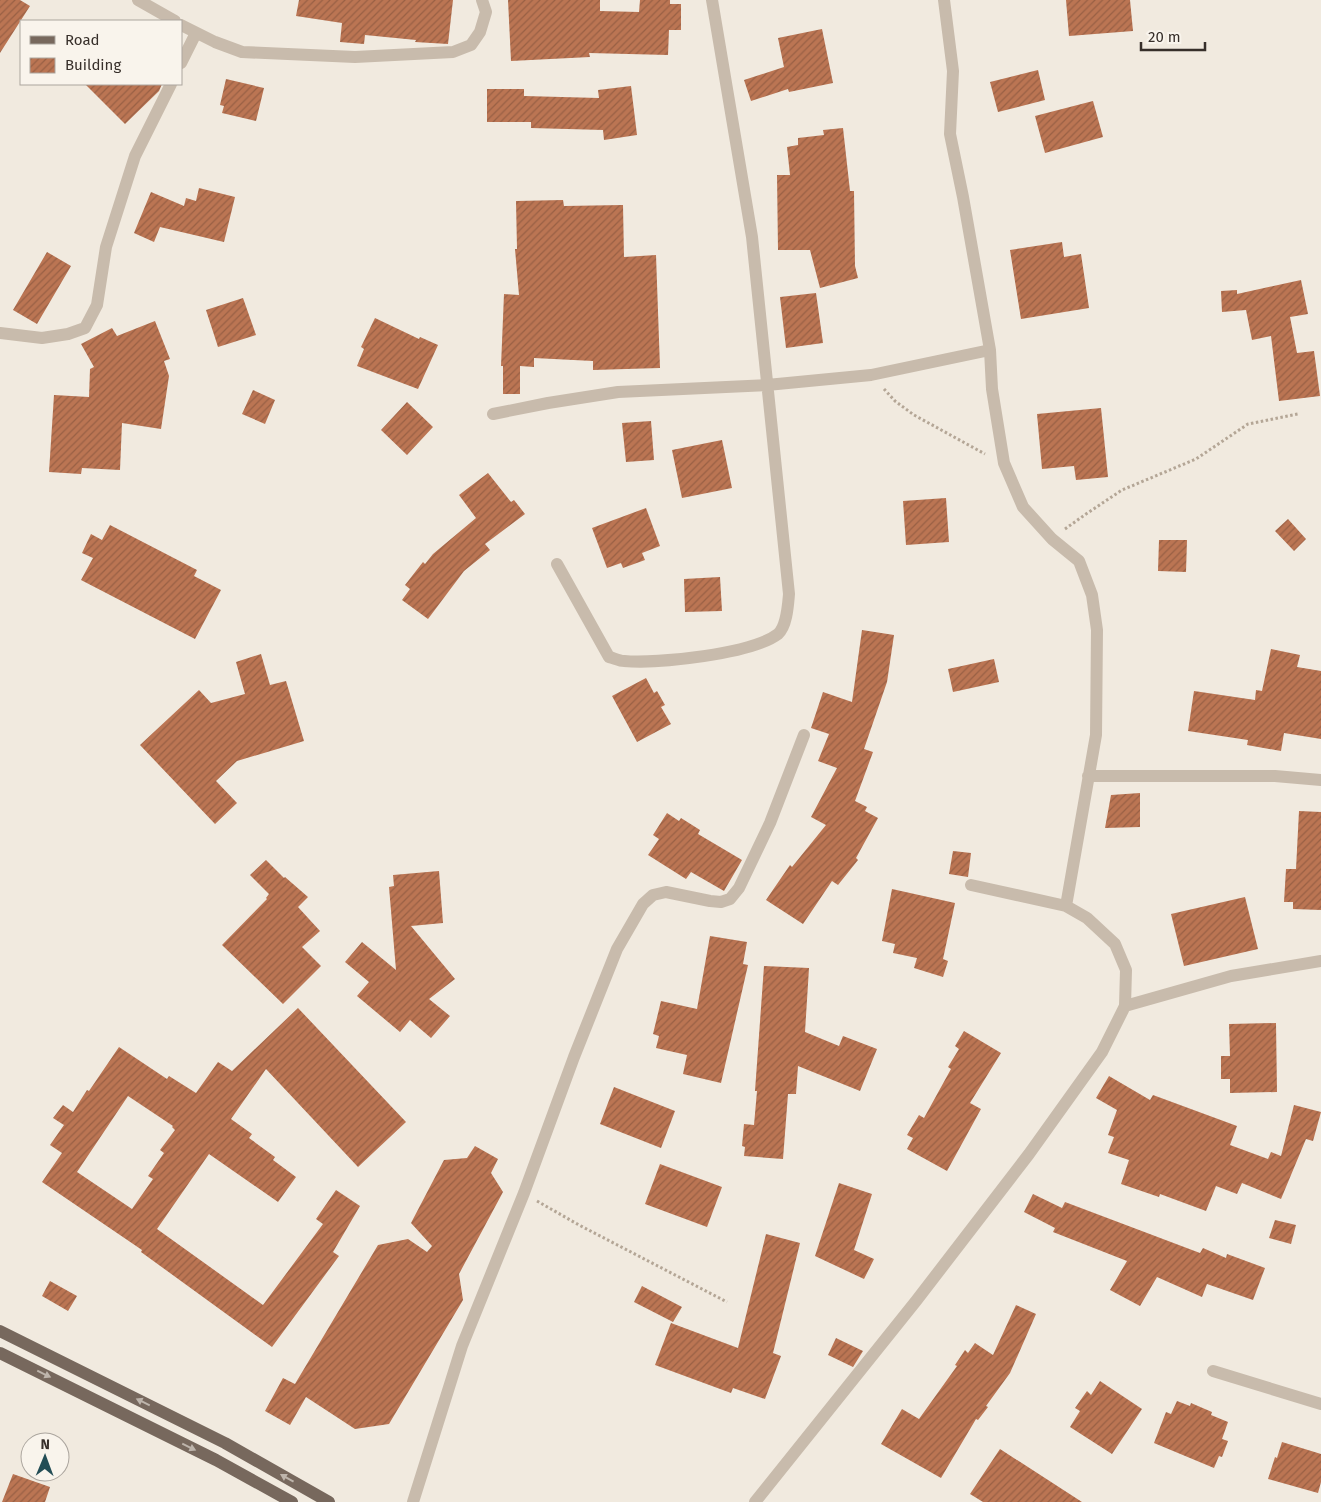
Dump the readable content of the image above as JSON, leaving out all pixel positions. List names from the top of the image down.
{
  "legend": ["Road", "Building"],
  "scale_bar": "20 m",
  "north": "top"
}
